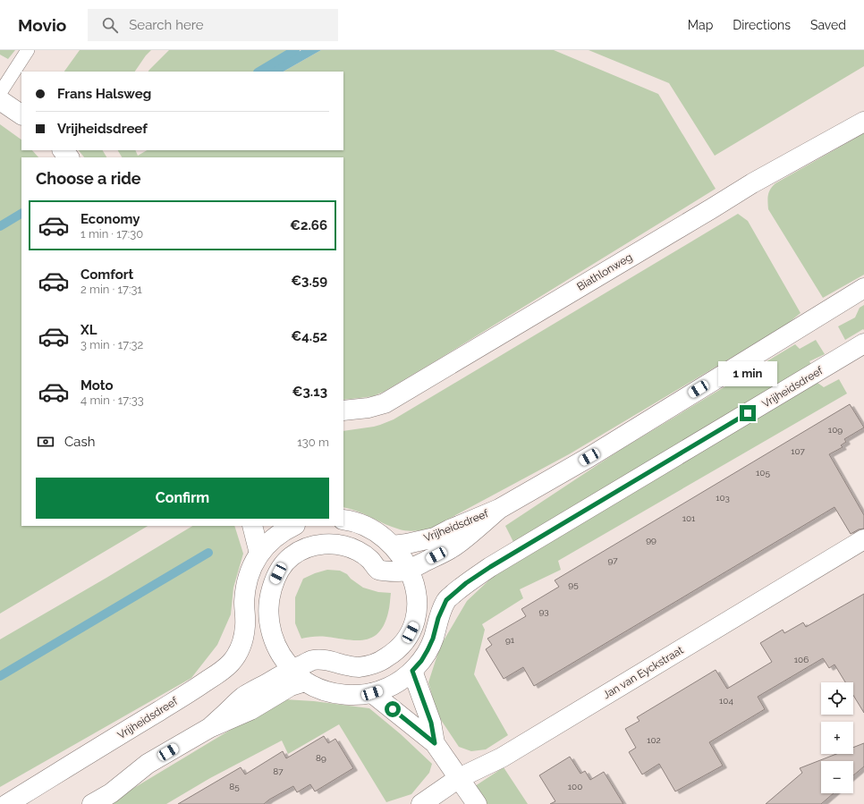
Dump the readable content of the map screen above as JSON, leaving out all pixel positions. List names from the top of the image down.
{
  "streets": {
    "main road": ["Biathlonweg", "Vrijheidsdreef", "Jan van Eyckstraat"]
  },
  "house_numbers": [
    "109",
    "107",
    "105",
    "103",
    "101",
    "99",
    "97",
    "95",
    "93",
    "91",
    "106",
    "104",
    "102",
    "89",
    "87",
    "85",
    "100"
  ],
  "page": {
    "header": "Movio",
    "search": "Search here",
    "nav": ["Map", "Directions", "Saved"],
    "banner": ["Frans Halsweg", "Vrijheidsdreef"],
    "heading": "Choose a ride",
    "list": [
      {
        "name": "Economy",
        "note": "1 min · 17:30",
        "value": "€2.66"
      },
      {
        "name": "Comfort",
        "note": "2 min · 17:31",
        "value": "€3.59"
      },
      {
        "name": "XL",
        "note": "3 min · 17:32",
        "value": "€4.52"
      },
      {
        "name": "Moto",
        "note": "4 min · 17:33",
        "value": "€3.13"
      }
    ],
    "bubble": "1 min",
    "pay": ["Cash", "130 m"],
    "buttons": "Confirm",
    "map_buttons": ["+", "−"]
  }
}
